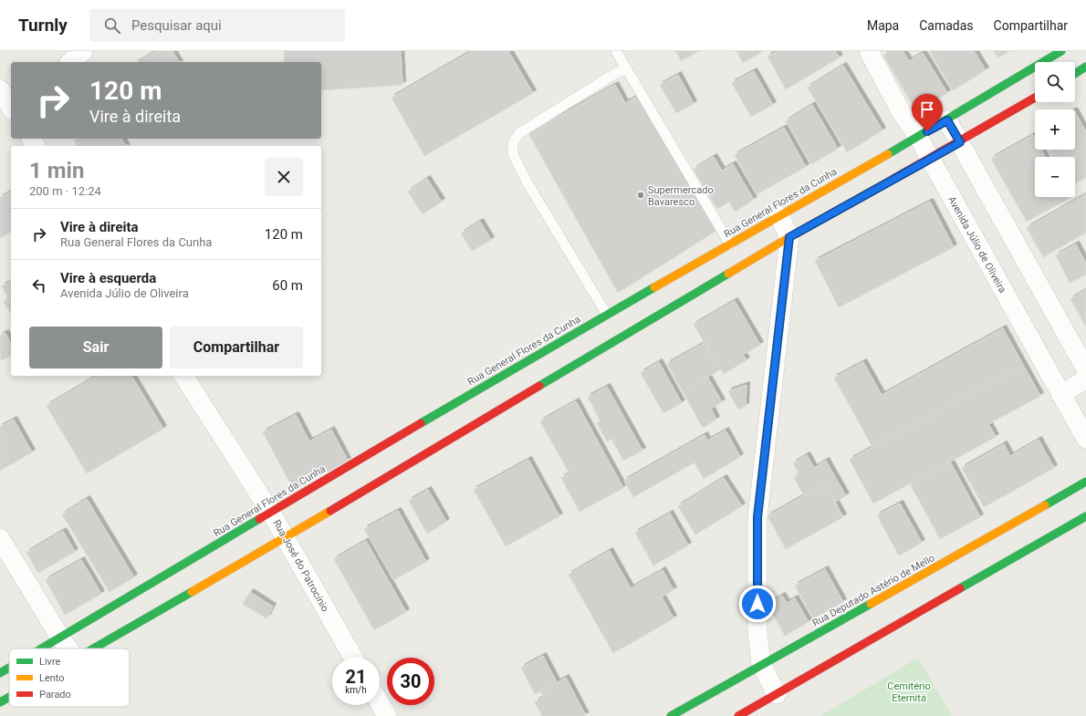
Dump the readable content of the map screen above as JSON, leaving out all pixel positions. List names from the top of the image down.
{
  "streets": {
    "street": [
      "Rua General Flores da Cunha",
      "Avenida Júlio de Oliveira",
      "Rua José do Patrocínio",
      "Rua Deputado Astério de Mello"
    ]
  },
  "crossings": [
    ["Rua General Flores da Cunha", "Avenida Júlio de Oliveira"],
    ["Rua General Flores da Cunha", "Rua José do Patrocínio"]
  ],
  "parks": ["Cemitério Eternitá"],
  "places": ["Supermercado Bavaresco"],
  "legend": ["Livre", "Lento", "Parado"],
  "page": {
    "header": "Turnly",
    "search": "Pesquisar aqui",
    "nav": ["Mapa", "Camadas", "Compartilhar"],
    "map_buttons": ["+", "−"],
    "turn": ["120 m", "Vire à direita"],
    "heading": ["1 min", "200 m · 12:24"],
    "list": [
      {
        "name": "Vire à direita",
        "note": "Rua General Flores da Cunha",
        "value": "120 m"
      },
      {
        "name": "Vire à esquerda",
        "note": "Avenida Júlio de Oliveira",
        "value": "60 m"
      }
    ],
    "buttons": ["Sair", "Compartilhar"],
    "speed": "21 km/h",
    "limit": "30"
  }
}
